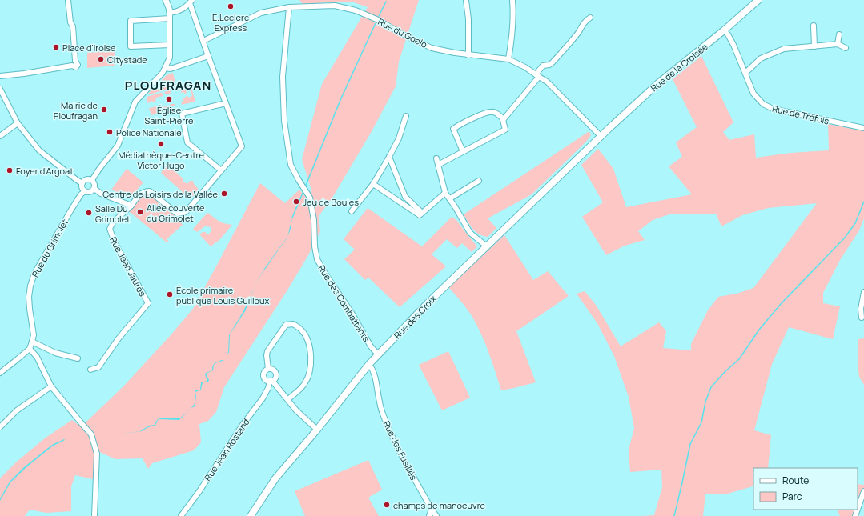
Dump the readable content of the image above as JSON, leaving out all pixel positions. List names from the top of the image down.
{
  "streets": {
    "main road": ["Rue de la Croisée", "Rue des Croix"],
    "street": [
      "Rue du Goelo",
      "Rue de Tréfois",
      "Rue du Grimolet",
      "Rue Jean Jaurès",
      "Rue des Combattants",
      "Rue Jean Rostand",
      "Rue des Fusillés"
    ]
  },
  "crossings": [
    ["Rue du Goelo", "Rue de la Croisée"],
    ["Rue du Goelo", "Rue des Combattants"],
    ["Rue du Goelo", "Rue des Croix"],
    ["Rue de la Croisée", "Rue de Tréfois"],
    ["Rue de la Croisée", "Rue des Croix"],
    ["Rue des Combattants", "Rue des Croix"],
    ["Rue des Croix", "Rue des Fusillés"]
  ],
  "districts": ["PLOUFRAGAN"],
  "places": [
    "E.Leclerc Express",
    "Place d'Iroise",
    "Citystade",
    "Église Saint-Pierre",
    "Mairie de Ploufragan",
    "Police Nationale",
    "Médiathèque-Centre Victor Hugo",
    "Foyer d'Argoat",
    "Centre de Loisirs de la Vallée",
    "Jeu de Boules",
    "Allée couverte du Grimolet",
    "Salle Du Grimolet",
    "École primaire publique Louis Guilloux",
    "champs de manoeuvre"
  ],
  "legend": ["Route", "Parc"]
}
